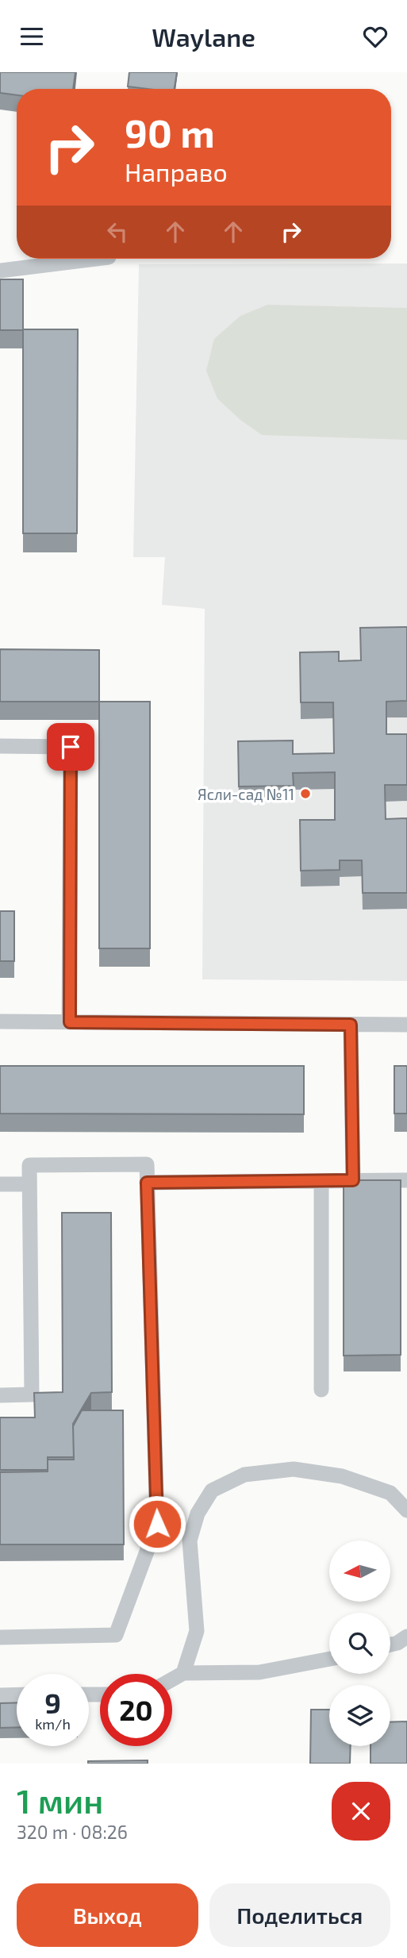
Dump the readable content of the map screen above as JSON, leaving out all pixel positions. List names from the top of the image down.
{
  "places": ["Ясли-сад №11"],
  "north": "left",
  "page": {
    "header": "Waylane",
    "turn": ["90 m", "Направо"],
    "speed": "9 km/h",
    "limit": "20",
    "heading": ["1 мин", "320 m · 08:26"],
    "buttons": ["Выход", "Поделиться"]
  }
}
